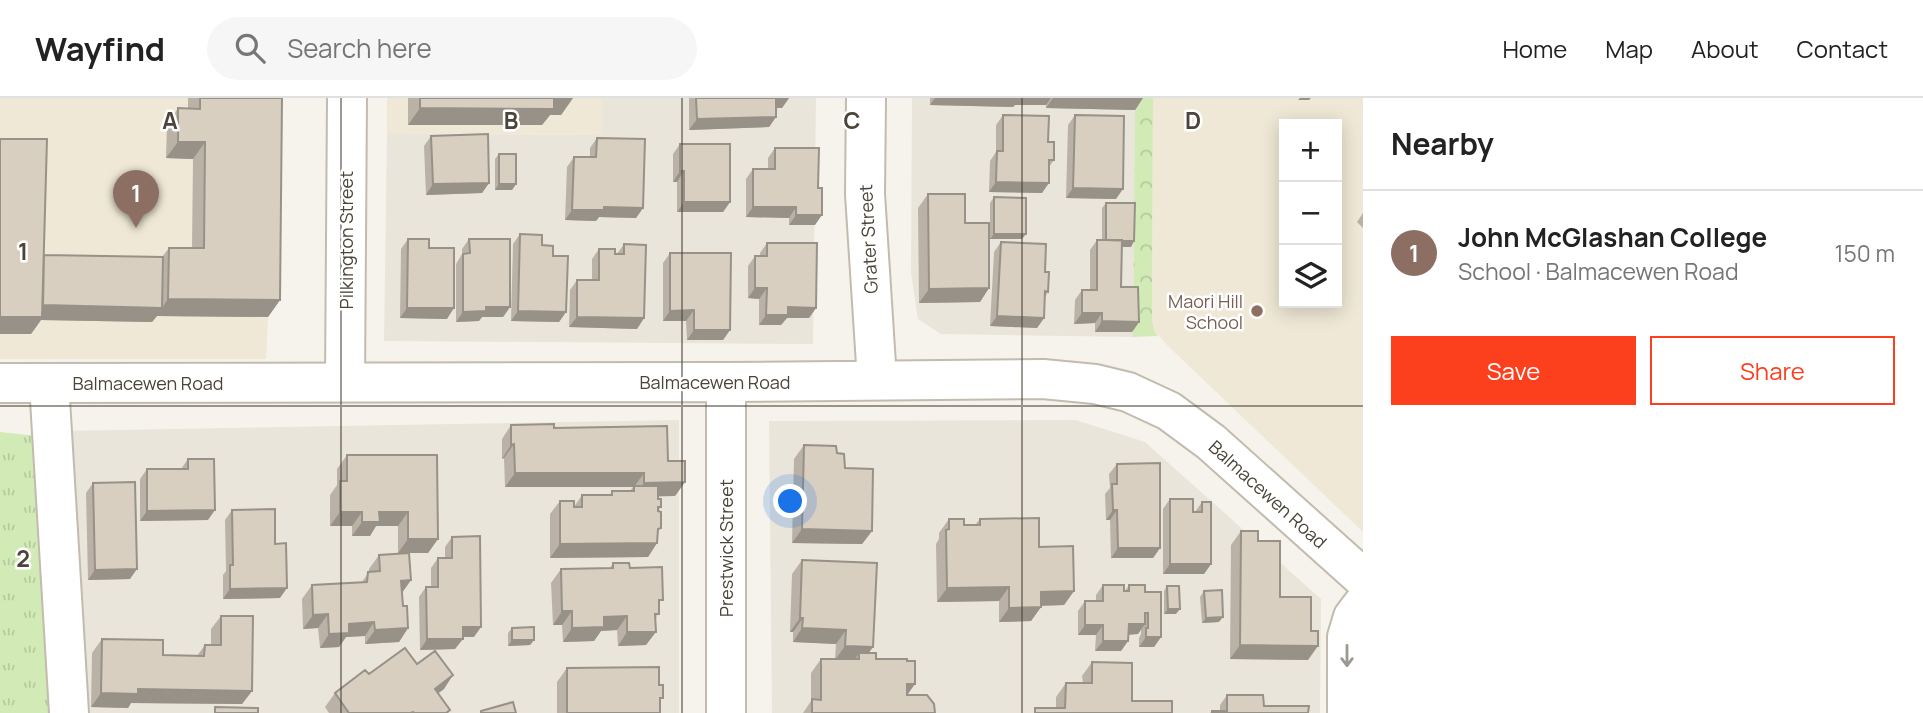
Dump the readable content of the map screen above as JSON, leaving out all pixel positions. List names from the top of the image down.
{
  "streets": {
    "street": [
      "Grater Street",
      "Pilkington Street",
      "Balmacewen Road",
      "Prestwick Street"
    ]
  },
  "crossings": [
    ["Grater Street", "Balmacewen Road"],
    ["Pilkington Street", "Balmacewen Road"],
    ["Balmacewen Road", "Prestwick Street"]
  ],
  "places": ["Maori Hill School"],
  "page": {
    "header": "Wayfind",
    "search": "Search here",
    "nav": [
      "Home",
      "Map",
      "About",
      "Contact"
    ],
    "heading": "Nearby",
    "map_buttons": ["+", "−"],
    "pins": "1",
    "list": [
      {
        "mark": "1",
        "name": "John McGlashan College",
        "note": "School · Balmacewen Road",
        "value": "150 m"
      }
    ],
    "buttons": ["Save", "Share"]
  },
  "grid": {
    "columns": [
      "A",
      "B",
      "C",
      "D"
    ],
    "rows": ["1", "2"]
  }
}
